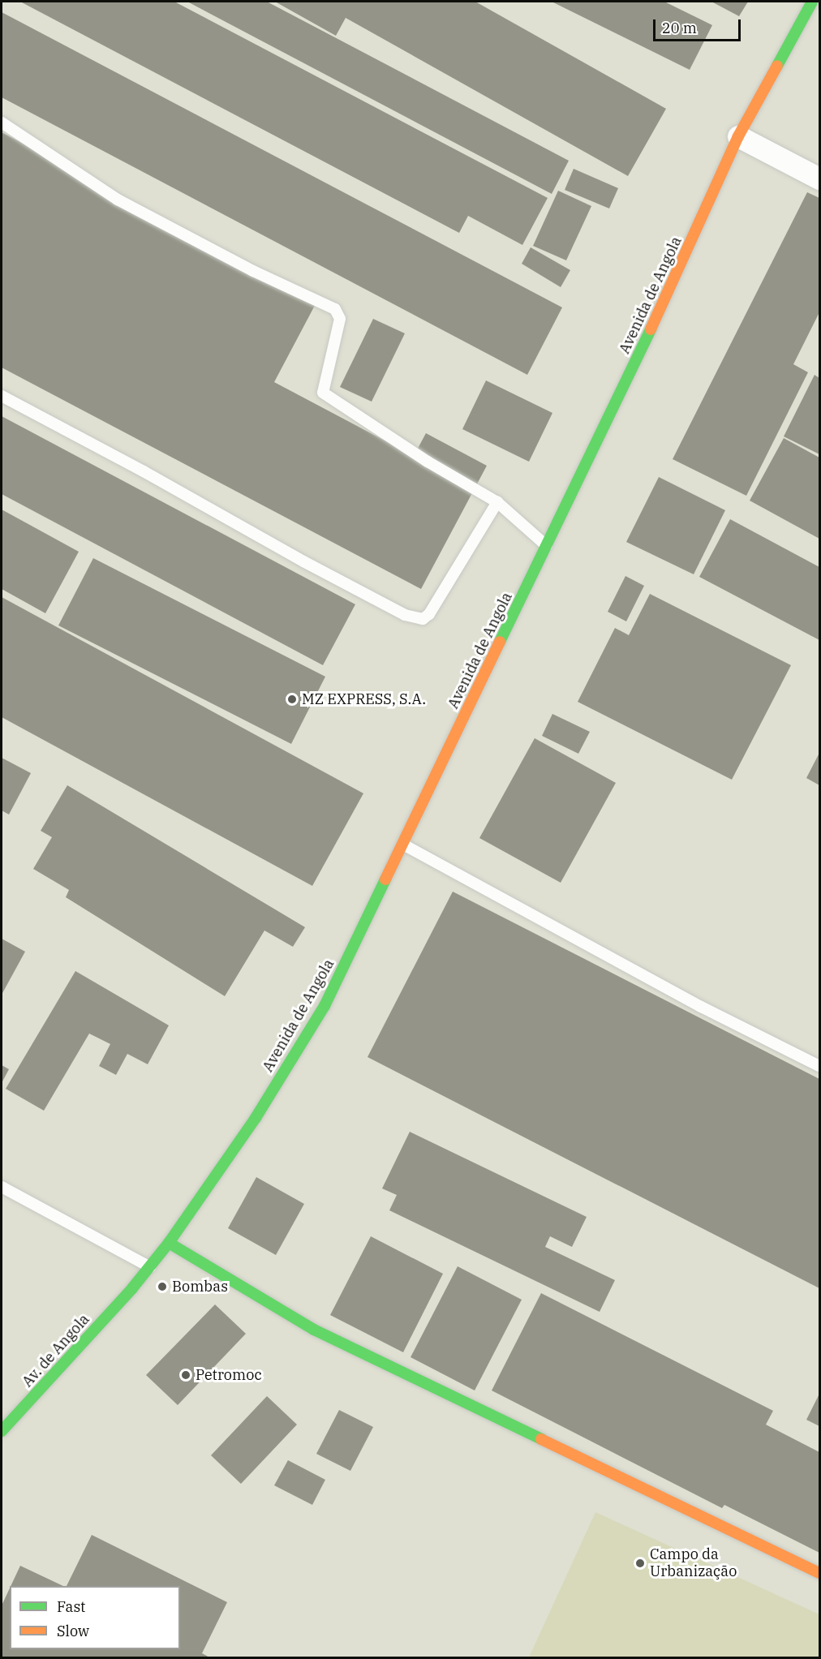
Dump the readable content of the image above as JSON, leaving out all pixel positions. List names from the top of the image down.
{
  "streets": {
    "main road": ["Avenida de Angola", "Av. de Angola"]
  },
  "crossings": [
    ["Avenida de Angola", "Av. de Angola"]
  ],
  "places": [
    "MZ EXPRESS, S.A.",
    "Bombas",
    "Petromoc",
    "Campo da Urbanização"
  ],
  "legend": ["Fast", "Slow"],
  "scale_bar": "20 m"
}
